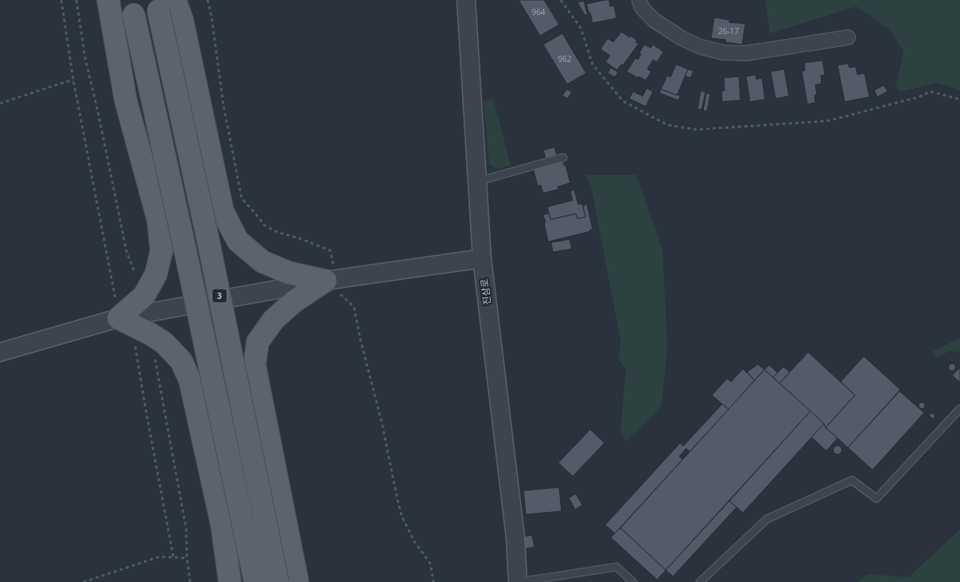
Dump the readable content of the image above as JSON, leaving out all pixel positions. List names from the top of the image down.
{
  "streets": {
    "main road": ["3"],
    "street": ["진삼로"]
  },
  "house_numbers": ["964", "26-17", "962"]
}
